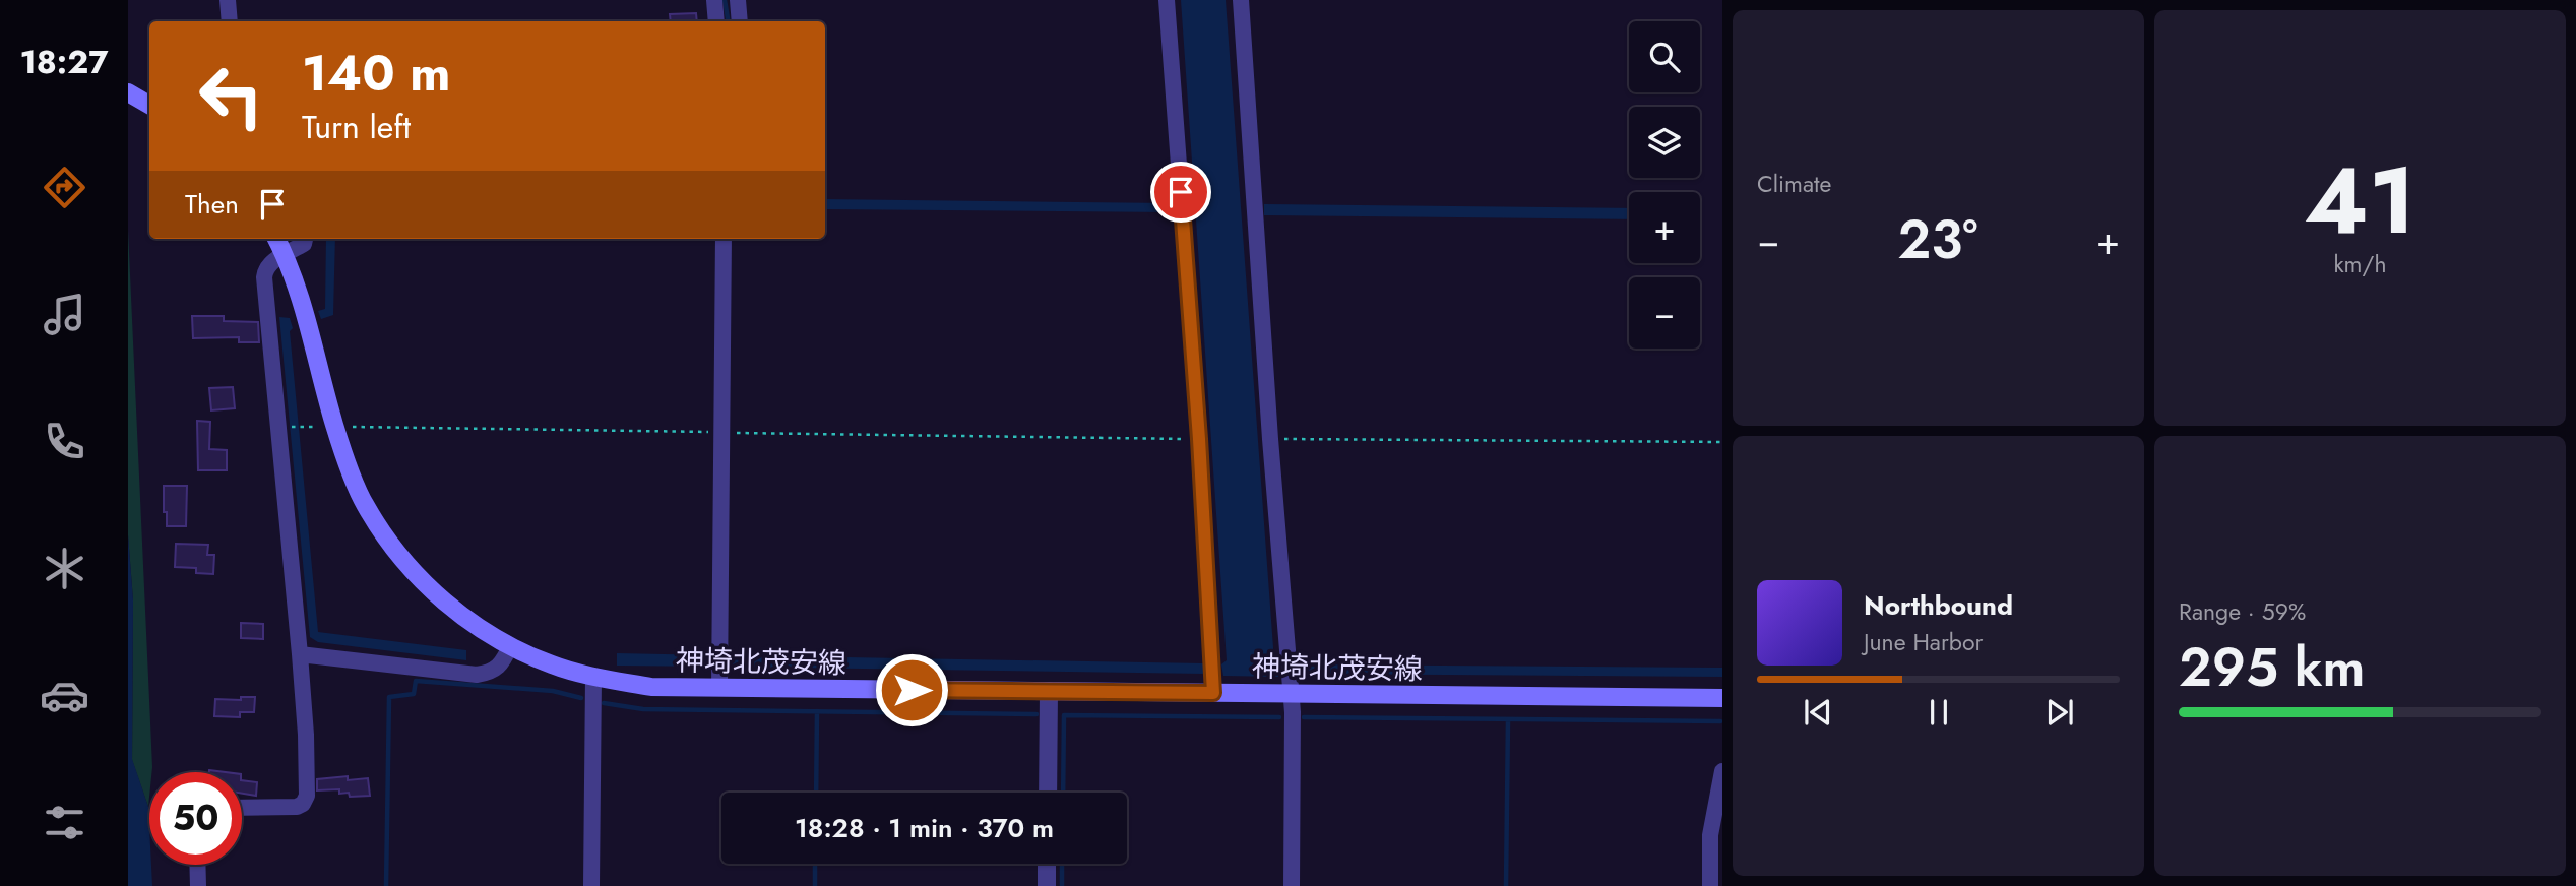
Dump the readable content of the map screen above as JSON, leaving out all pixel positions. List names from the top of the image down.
{
  "streets": {
    "main road": ["神埼北茂安線"]
  },
  "page": {
    "tabs": "18:27",
    "tile": [
      "Climate",
      ["41", "km/h"],
      ["Range · 59%", "295 km"]
    ],
    "map_buttons": ["+", "−"],
    "turn": ["140 m", "Turn left"],
    "then": "Then",
    "heat": ["−", "23°", "+"],
    "song": ["Northbound", "June Harbor"],
    "limit": "50",
    "trip": "18:28 · 1 min · 370 m"
  }
}
